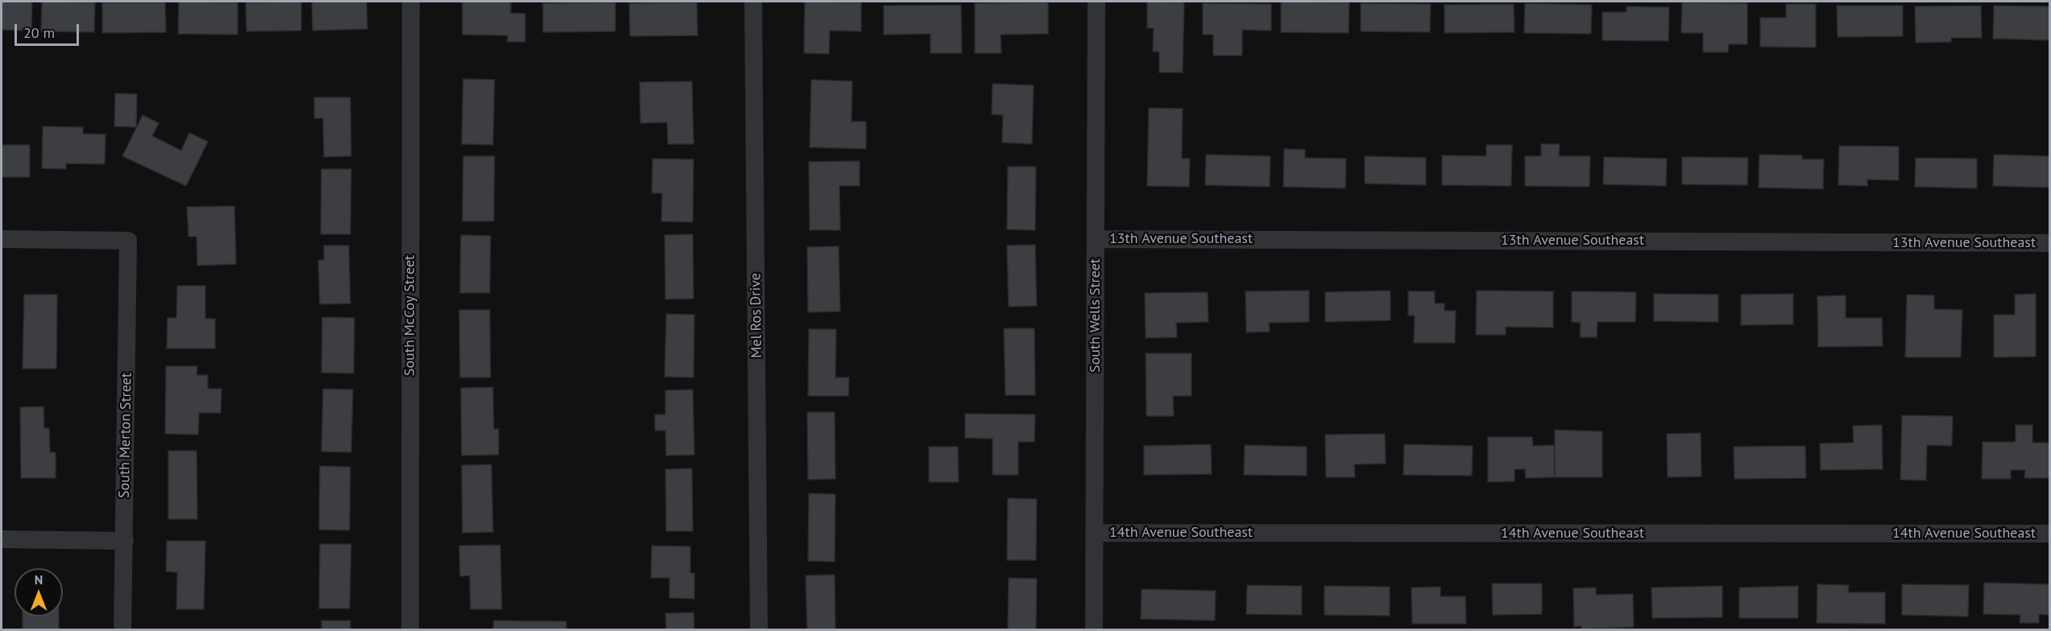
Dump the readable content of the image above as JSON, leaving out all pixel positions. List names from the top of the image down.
{
  "streets": {
    "street": [
      "13th Avenue Southeast",
      "South McCoy Street",
      "Mel Ros Drive",
      "South Wells Street",
      "South Merton Street",
      "14th Avenue Southeast"
    ]
  },
  "crossings": [
    ["13th Avenue Southeast", "South Wells Street"],
    ["South Wells Street", "14th Avenue Southeast"]
  ],
  "scale_bar": "20 m",
  "north": "top"
}
